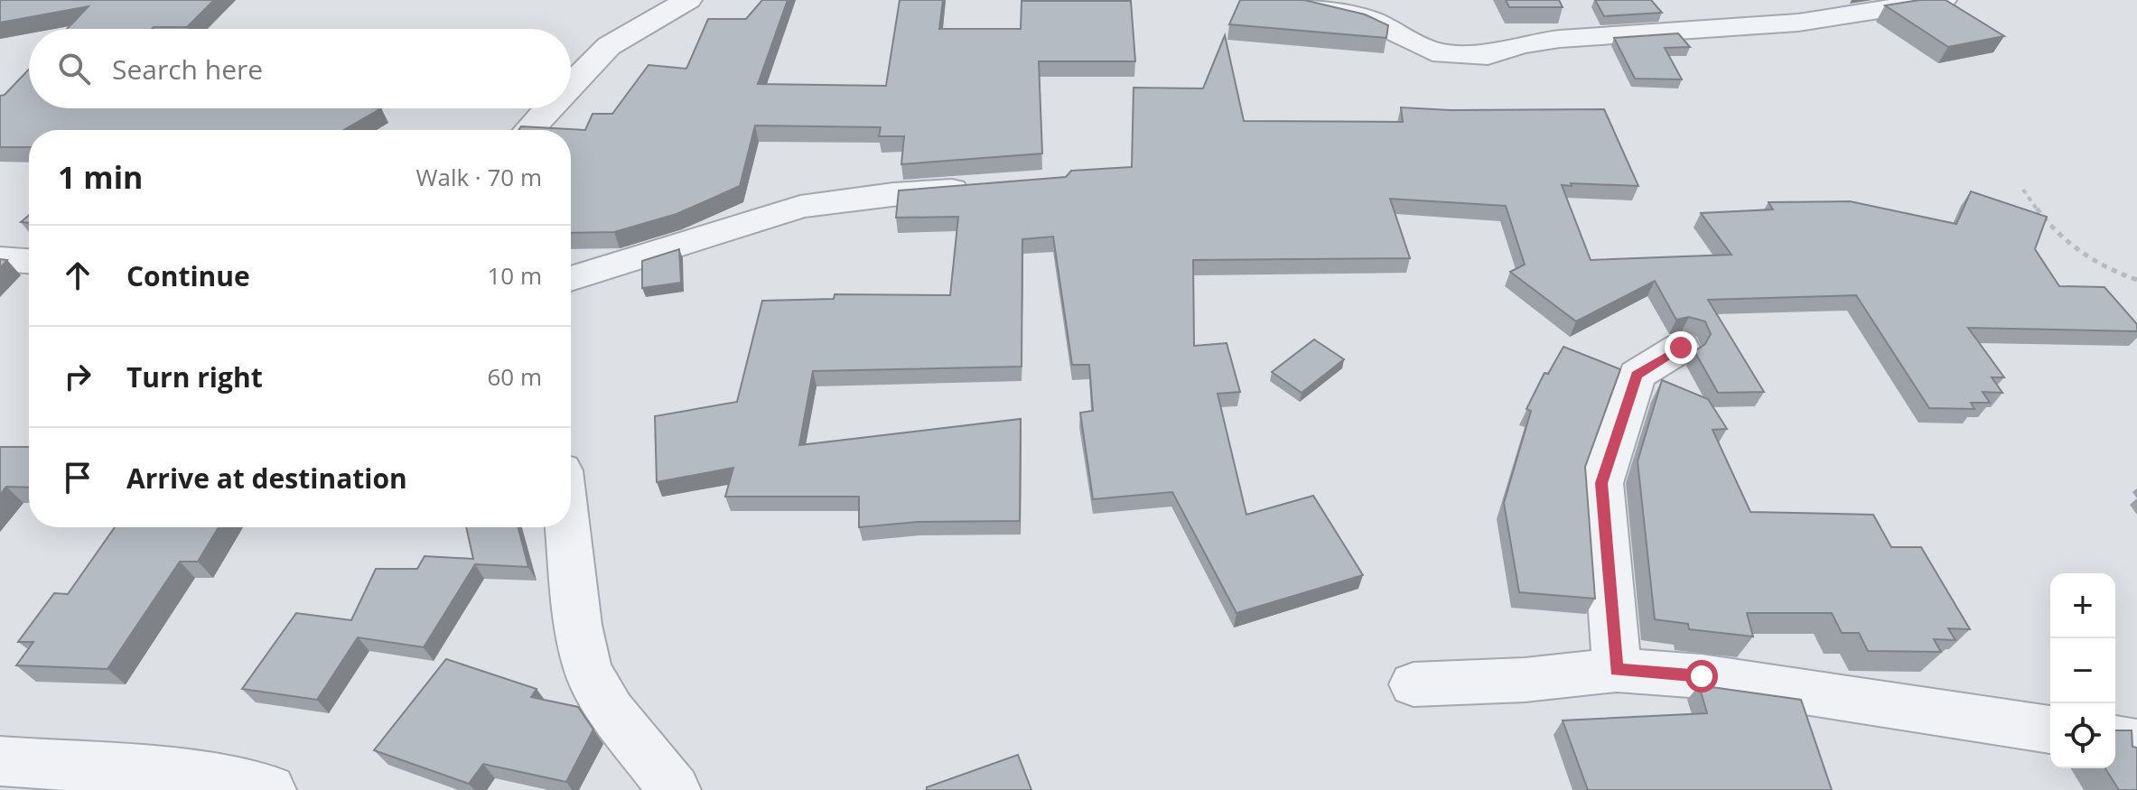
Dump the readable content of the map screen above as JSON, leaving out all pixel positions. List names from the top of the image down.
{
  "page": {
    "search": "Search here",
    "heading": ["1 min", "Walk · 70 m"],
    "list": [
      ["Continue", "10 m"],
      ["Turn right", "60 m"],
      "Arrive at destination"
    ],
    "map_buttons": ["+", "−"]
  }
}
